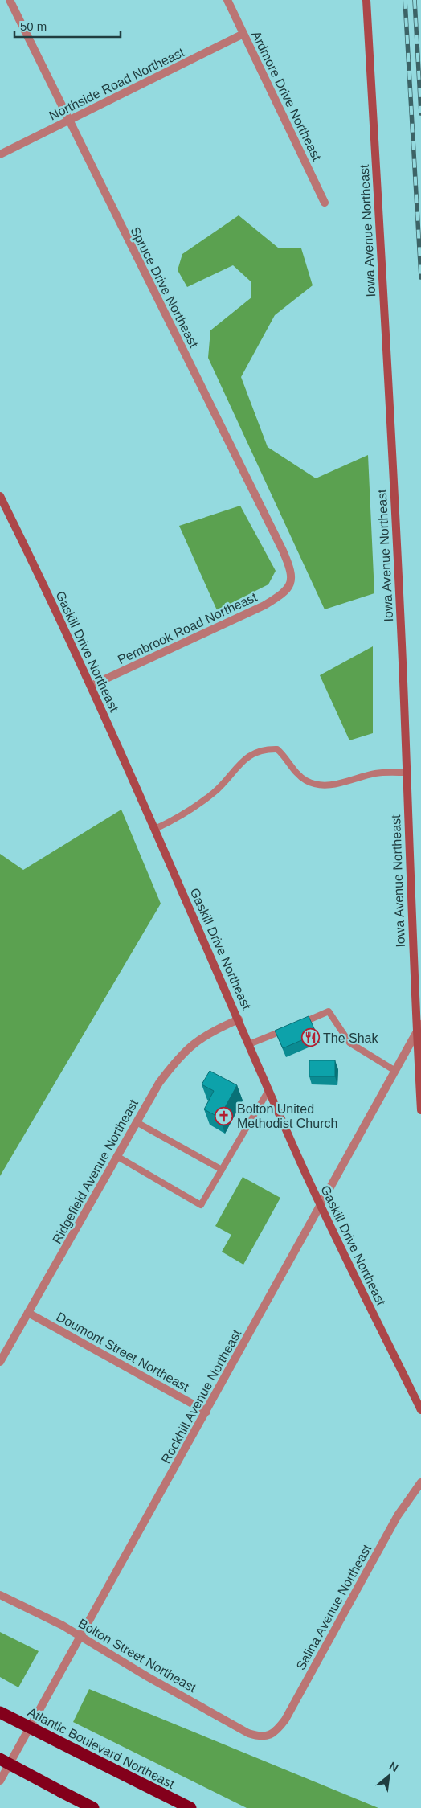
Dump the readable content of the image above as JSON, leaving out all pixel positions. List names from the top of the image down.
{
  "streets": {
    "highway": ["Atlantic Boulevard Northeast"],
    "main road": ["Iowa Avenue Northeast", "Gaskill Drive Northeast"],
    "street": [
      "Northside Road Northeast",
      "Ardmore Drive Northeast",
      "Spruce Drive Northeast",
      "Pembrook Road Northeast",
      "Ridgefield Avenue Northeast",
      "Doumont Street Northeast",
      "Rockhill Avenue Northeast",
      "Salina Avenue Northeast",
      "Bolton Street Northeast"
    ]
  },
  "crossings": [
    ["Northside Road Northeast", "Ardmore Drive Northeast"],
    ["Northside Road Northeast", "Spruce Drive Northeast"],
    ["Iowa Avenue Northeast", "Rockhill Avenue Northeast"],
    ["Spruce Drive Northeast", "Pembrook Road Northeast"],
    ["Pembrook Road Northeast", "Gaskill Drive Northeast"],
    ["Gaskill Drive Northeast", "Ridgefield Avenue Northeast"],
    ["Gaskill Drive Northeast", "Rockhill Avenue Northeast"],
    ["Ridgefield Avenue Northeast", "Doumont Street Northeast"],
    ["Doumont Street Northeast", "Rockhill Avenue Northeast"],
    ["Rockhill Avenue Northeast", "Bolton Street Northeast"],
    ["Salina Avenue Northeast", "Bolton Street Northeast"]
  ],
  "places": {
    "restaurant": ["The Shak"],
    "church": ["Bolton United Methodist Church"]
  },
  "scale_bar": "50 m",
  "north": "top right"
}
